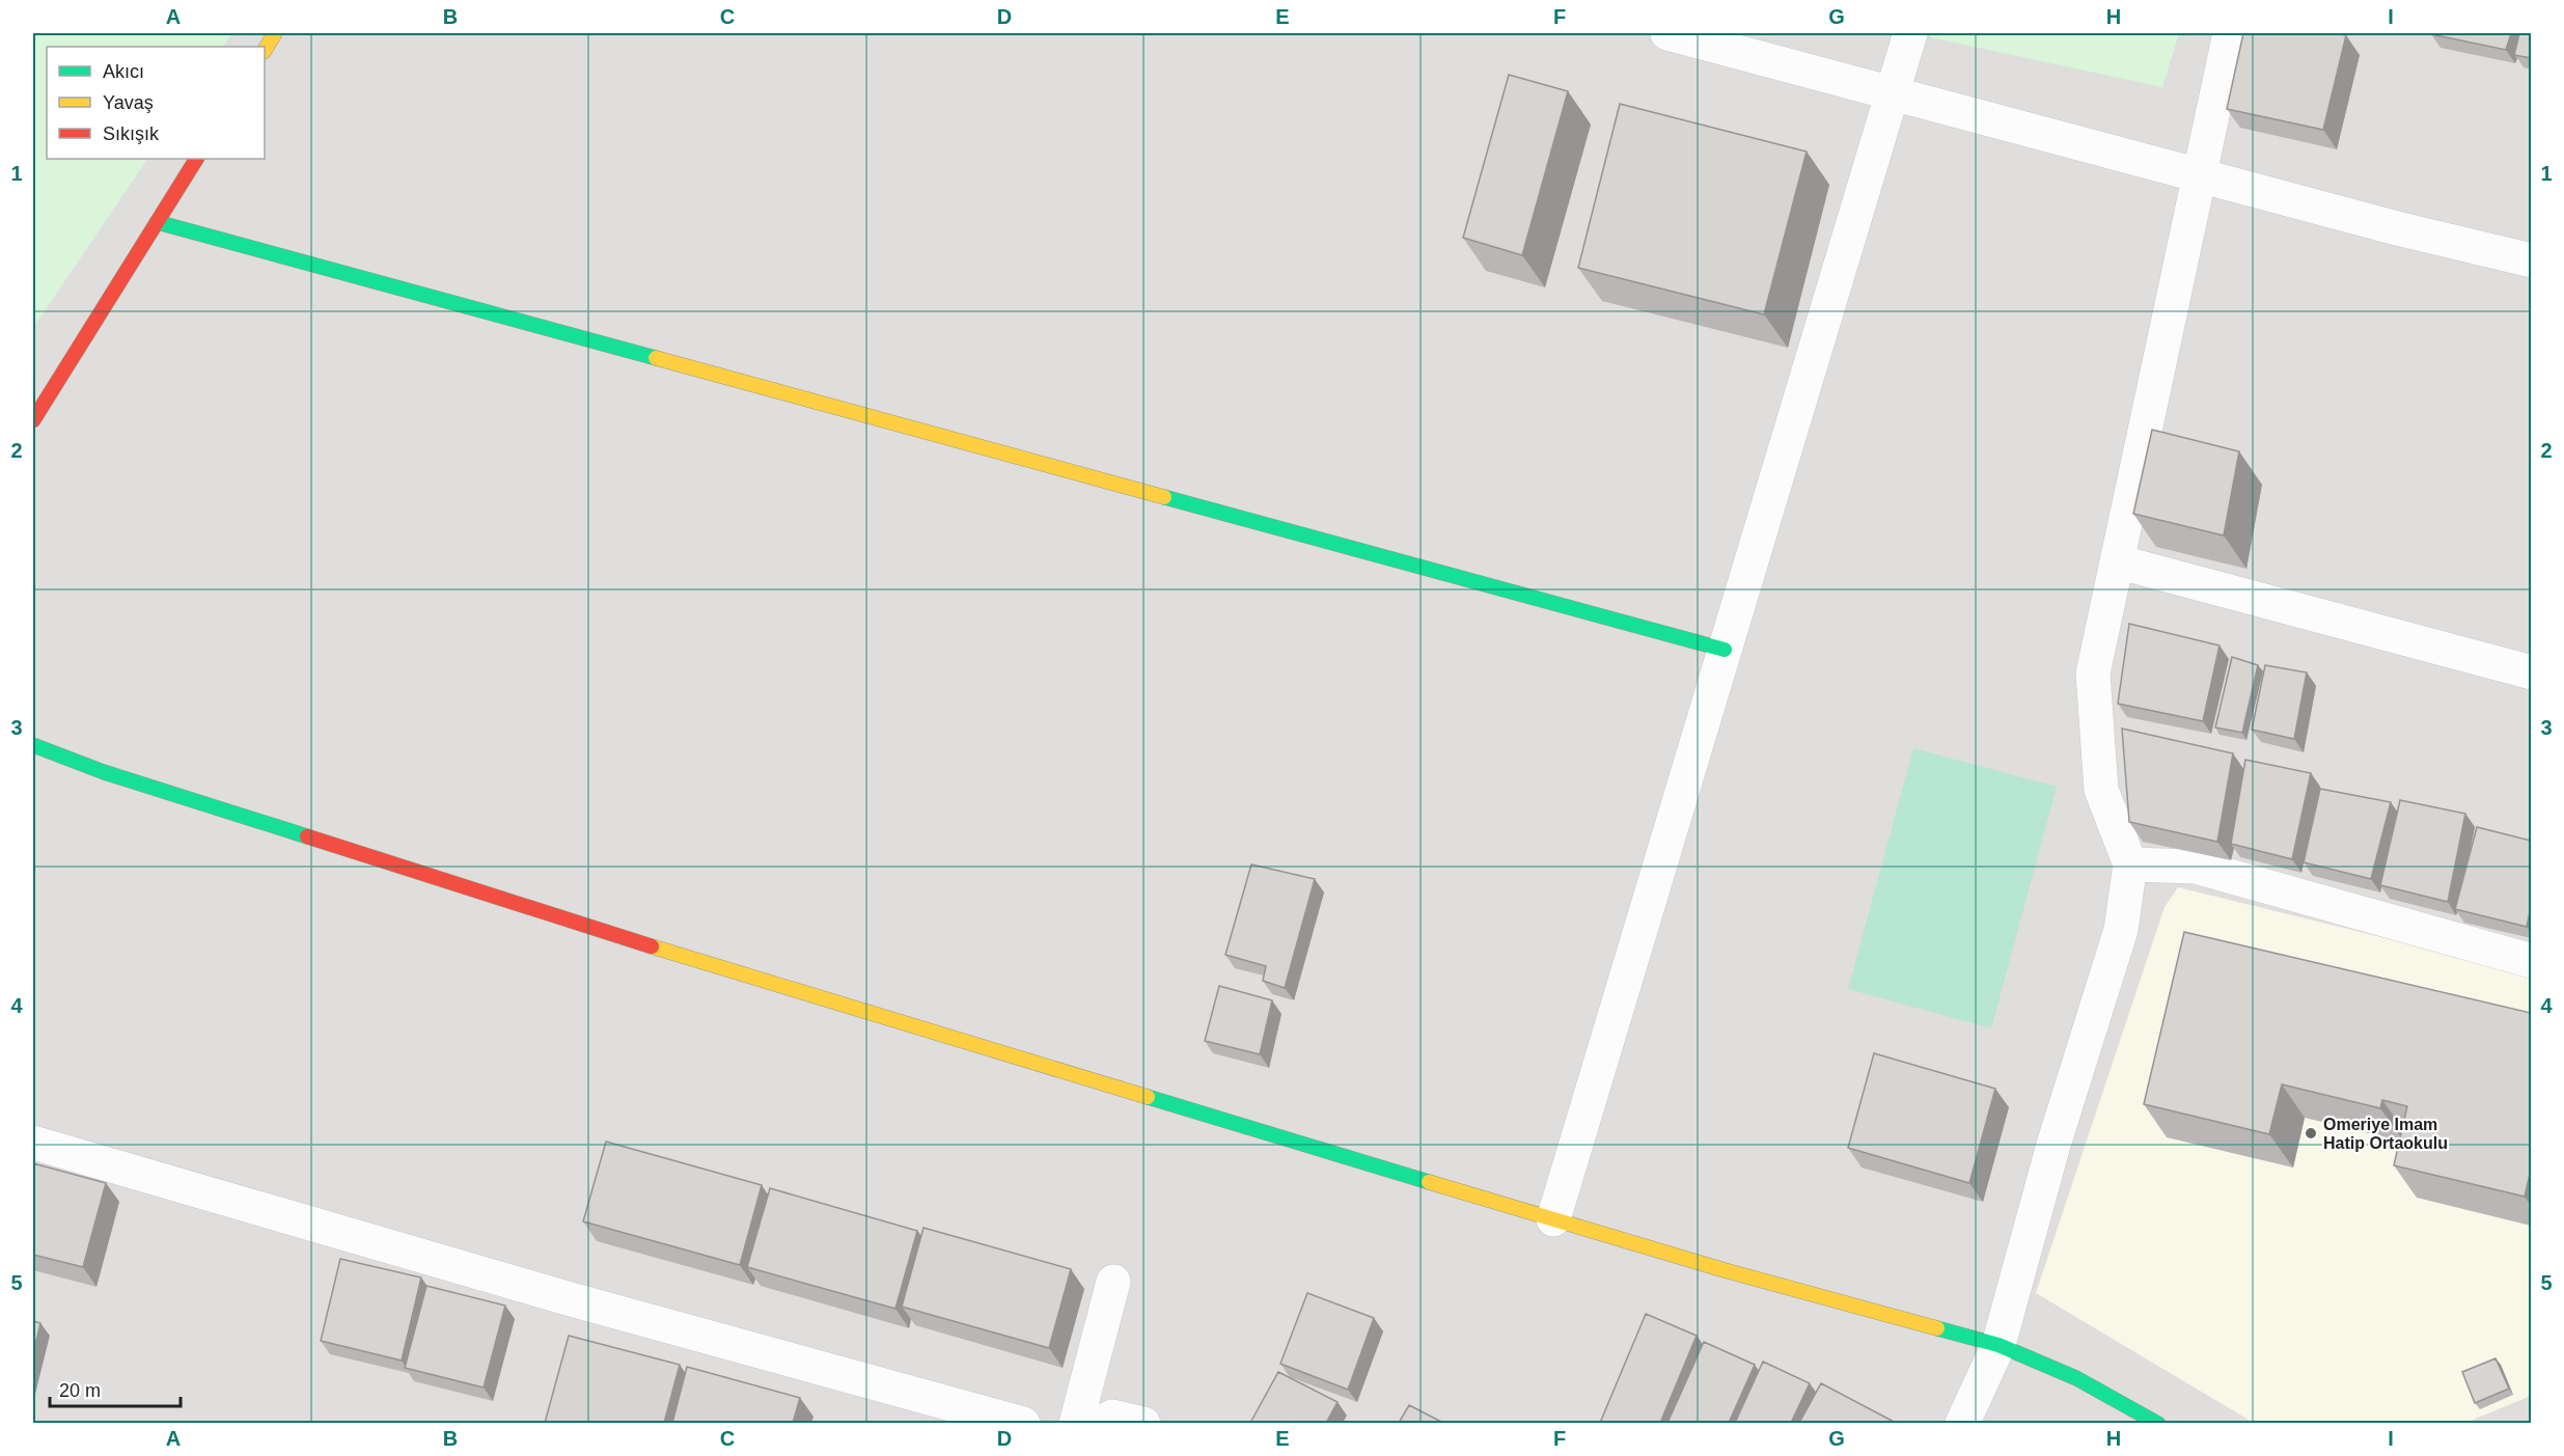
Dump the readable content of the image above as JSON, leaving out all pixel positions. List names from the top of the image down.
{
  "places": ["Omeriye Imam Hatip Ortaokulu"],
  "legend": ["Akıcı", "Yavaş", "Sıkışık"],
  "scale_bar": "20 m",
  "grid": {
    "columns": [
      "A",
      "B",
      "C",
      "D",
      "E",
      "F",
      "G",
      "H",
      "I"
    ],
    "rows": [
      "1",
      "2",
      "3",
      "4",
      "5"
    ]
  }
}
